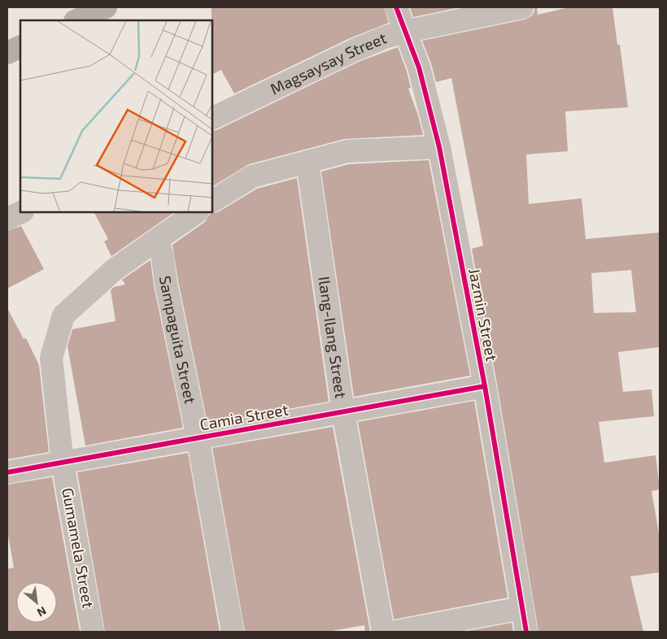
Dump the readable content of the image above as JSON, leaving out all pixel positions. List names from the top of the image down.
{
  "streets": {
    "street": [
      "Magsaysay Street",
      "Jazmin Street",
      "Ilang-Ilang Street",
      "Sampaguita Street",
      "Camia Street",
      "Gumamela Street"
    ]
  },
  "crossings": [
    ["Magsaysay Street", "Jazmin Street"],
    ["Jazmin Street", "Camia Street"],
    ["Ilang-Ilang Street", "Camia Street"],
    ["Sampaguita Street", "Camia Street"],
    ["Sampaguita Street", "Gumamela Street"],
    ["Camia Street", "Gumamela Street"]
  ],
  "north": "bottom right"
}
